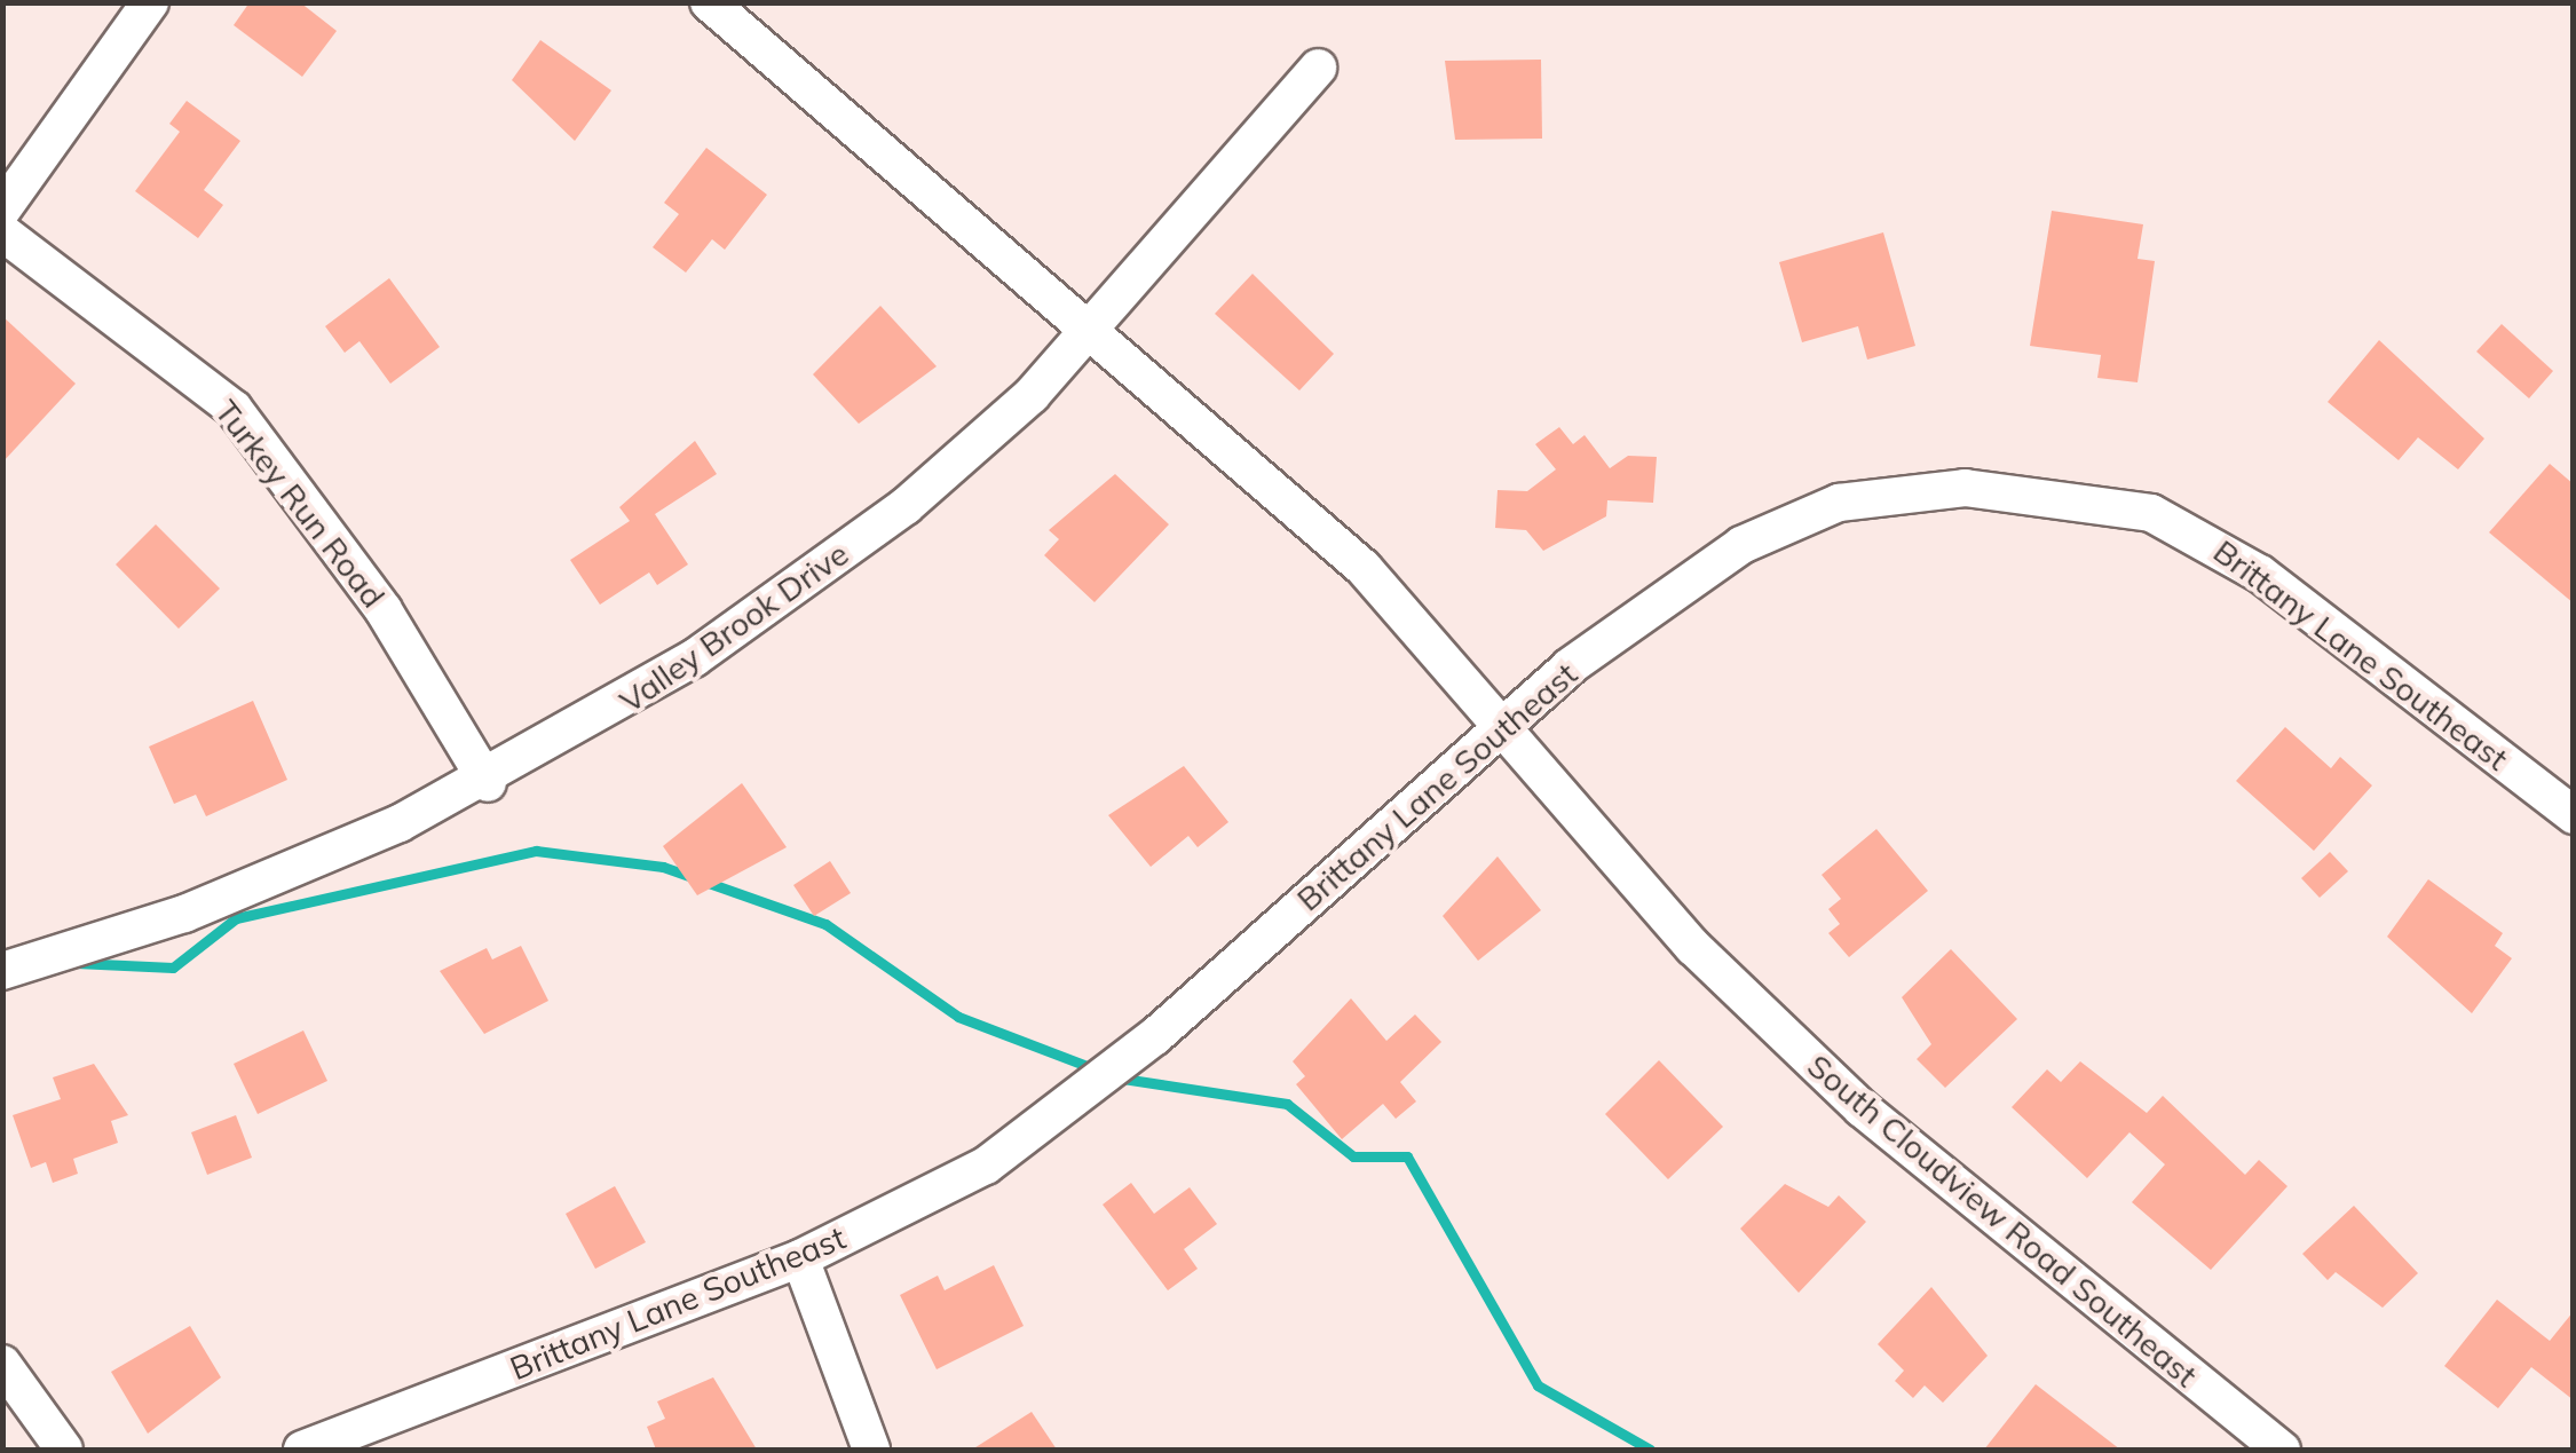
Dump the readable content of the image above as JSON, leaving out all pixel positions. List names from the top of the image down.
{
  "streets": {
    "street": [
      "Turkey Run Road",
      "Valley Brook Drive",
      "Brittany Lane Southeast",
      "South Cloudview Road Southeast"
    ]
  },
  "crossings": [
    ["Turkey Run Road", "Valley Brook Drive"],
    ["Valley Brook Drive", "South Cloudview Road Southeast"],
    ["Brittany Lane Southeast", "South Cloudview Road Southeast"]
  ]
}
